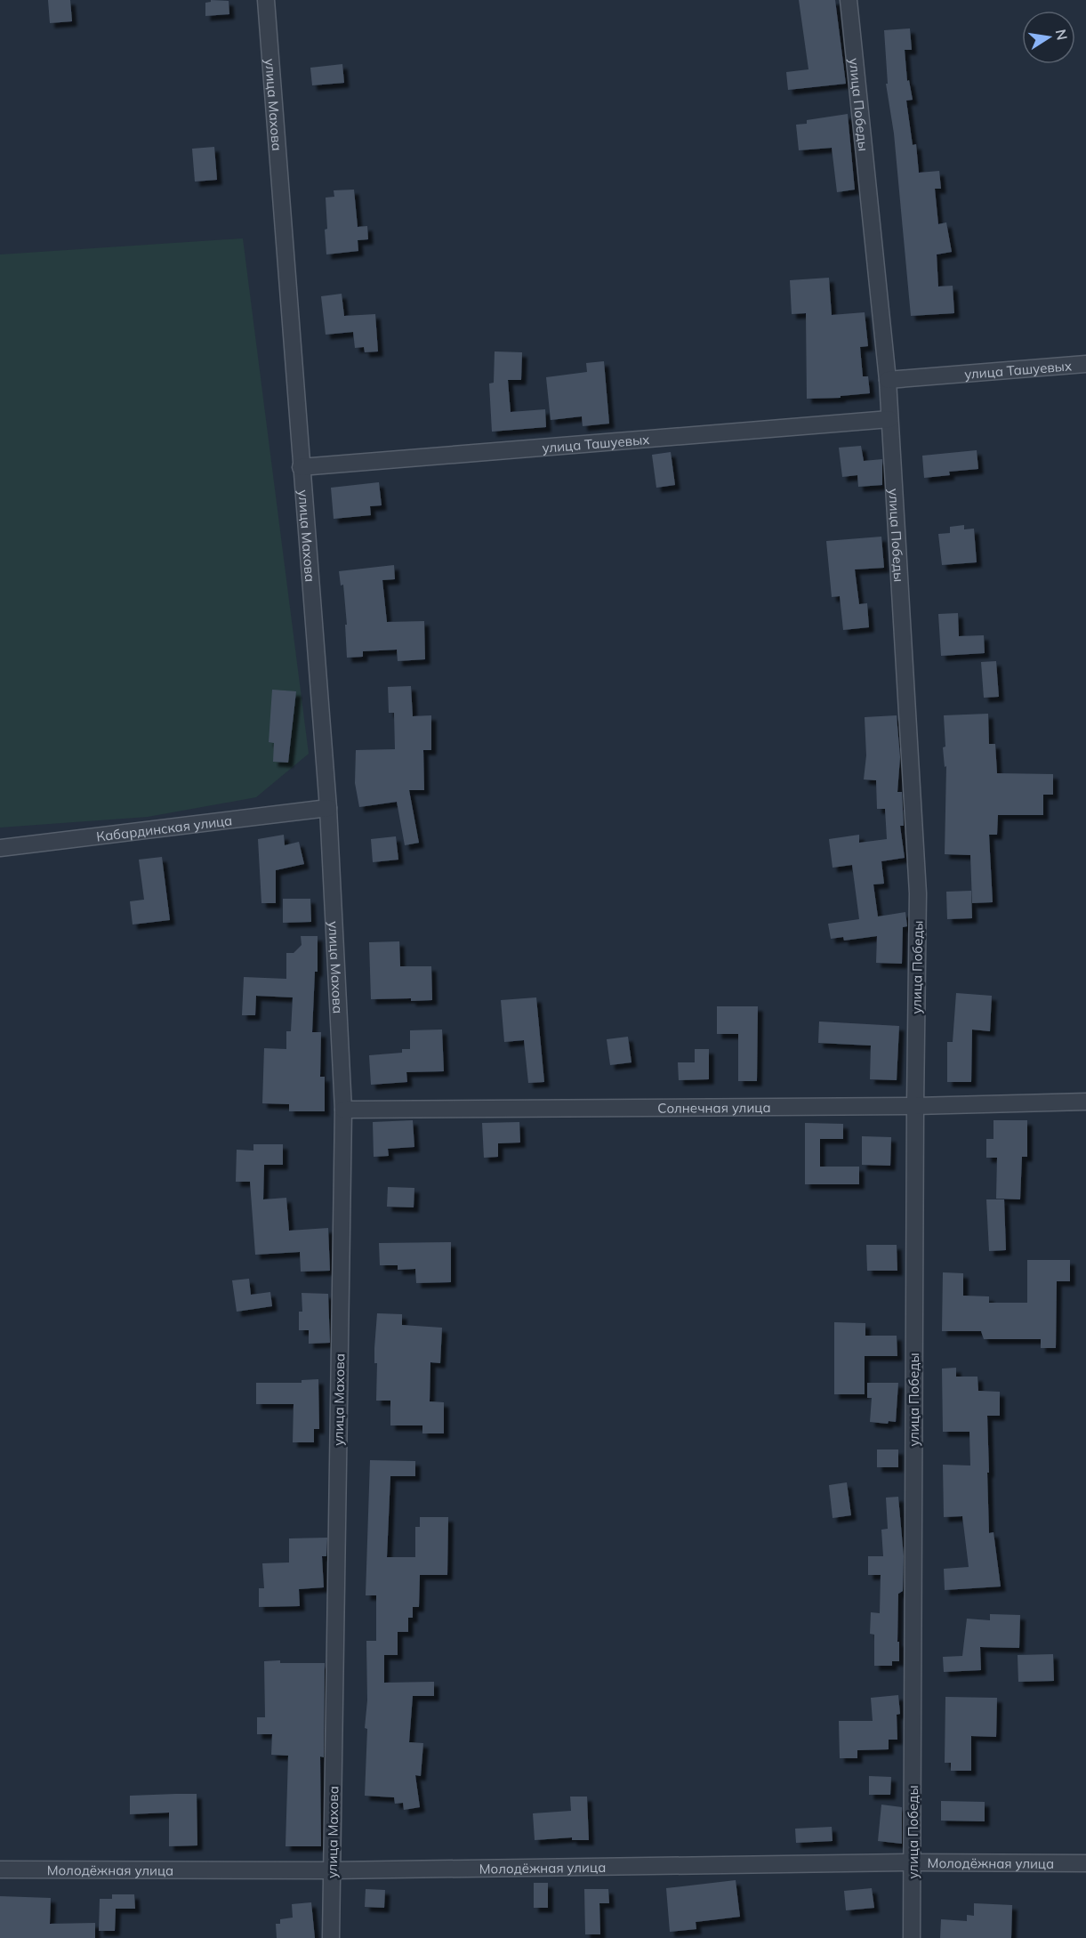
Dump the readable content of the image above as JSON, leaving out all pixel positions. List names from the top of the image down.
{
  "streets": {
    "street": [
      "улица Махова",
      "улица Победы",
      "улица Ташуевых",
      "Кабардинская улица",
      "Солнечная улица",
      "Молодёжная улица"
    ]
  },
  "crossings": [
    ["улица Махова", "улица Ташуевых"],
    ["улица Махова", "Кабардинская улица"],
    ["улица Махова", "Солнечная улица"],
    ["улица Махова", "Молодёжная улица"],
    ["улица Победы", "улица Ташуевых"],
    ["улица Победы", "Солнечная улица"],
    ["улица Победы", "Молодёжная улица"]
  ],
  "north": "right"
}
